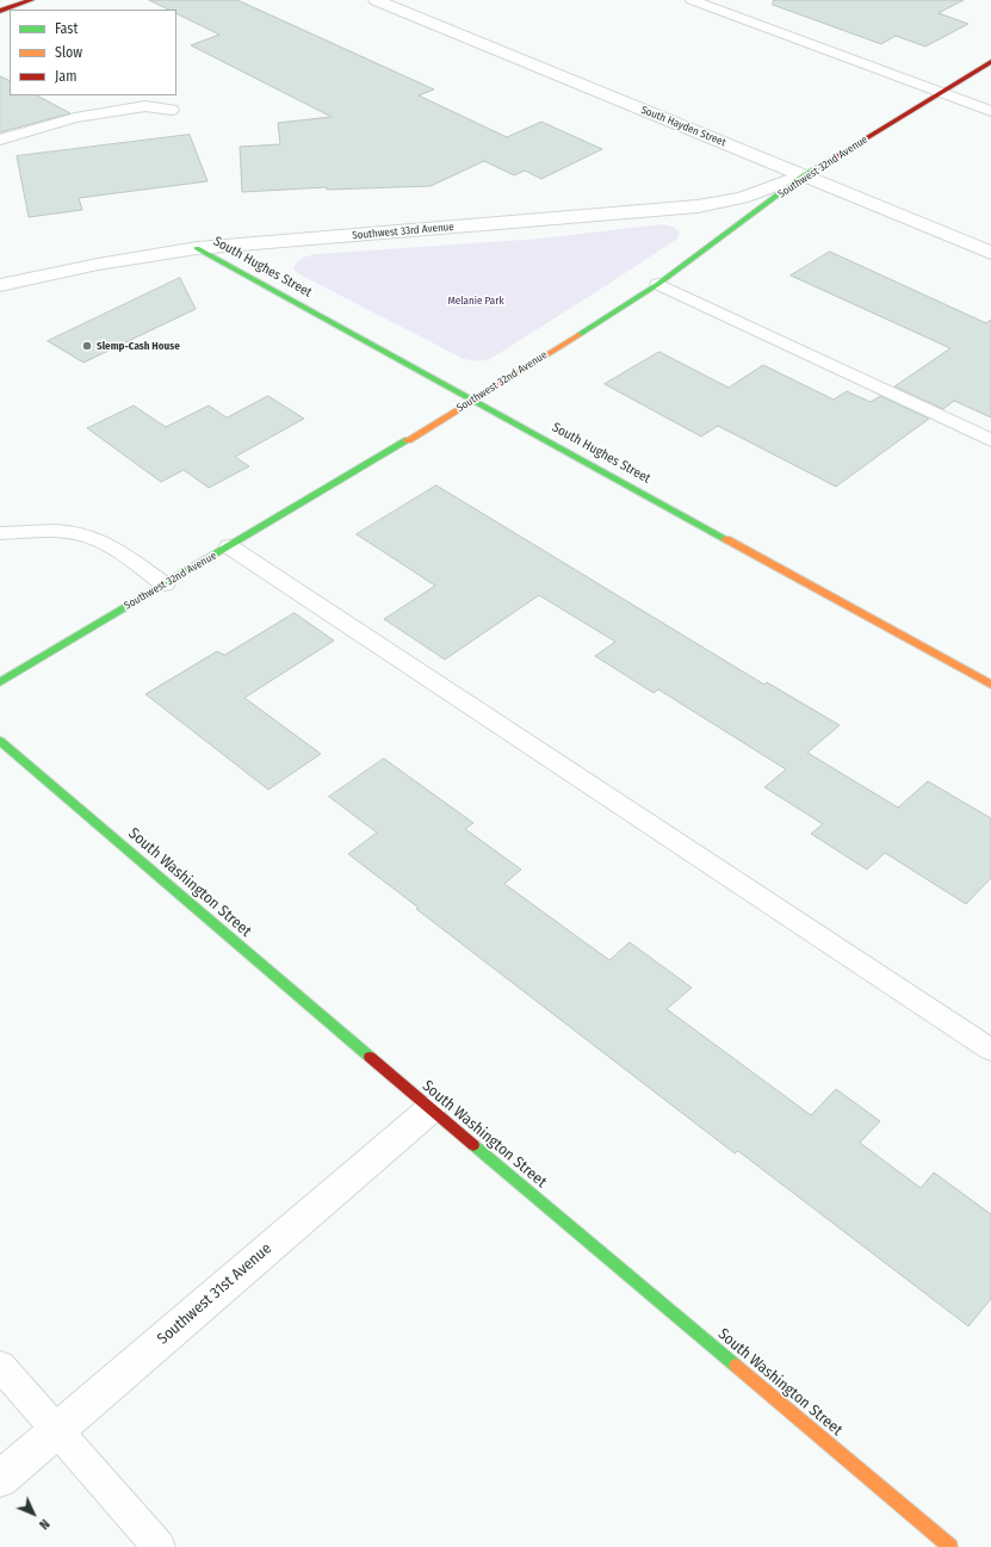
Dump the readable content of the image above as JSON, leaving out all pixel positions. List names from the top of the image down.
{
  "streets": {
    "street": [
      "South Hayden Street",
      "Southwest 32nd Avenue",
      "Southwest 33rd Avenue",
      "South Hughes Street",
      "South Washington Street",
      "Southwest 31st Avenue"
    ]
  },
  "crossings": [
    ["South Hayden Street", "Southwest 32nd Avenue"],
    ["South Hayden Street", "Southwest 33rd Avenue"],
    ["Southwest 32nd Avenue", "Southwest 33rd Avenue"],
    ["Southwest 32nd Avenue", "South Hughes Street"],
    ["Southwest 33rd Avenue", "South Hughes Street"],
    ["South Washington Street", "Southwest 31st Avenue"]
  ],
  "parks": ["Melanie Park"],
  "places": ["Slemp-Cash House"],
  "legend": ["Fast", "Slow", "Jam"],
  "north": "bottom right"
}
